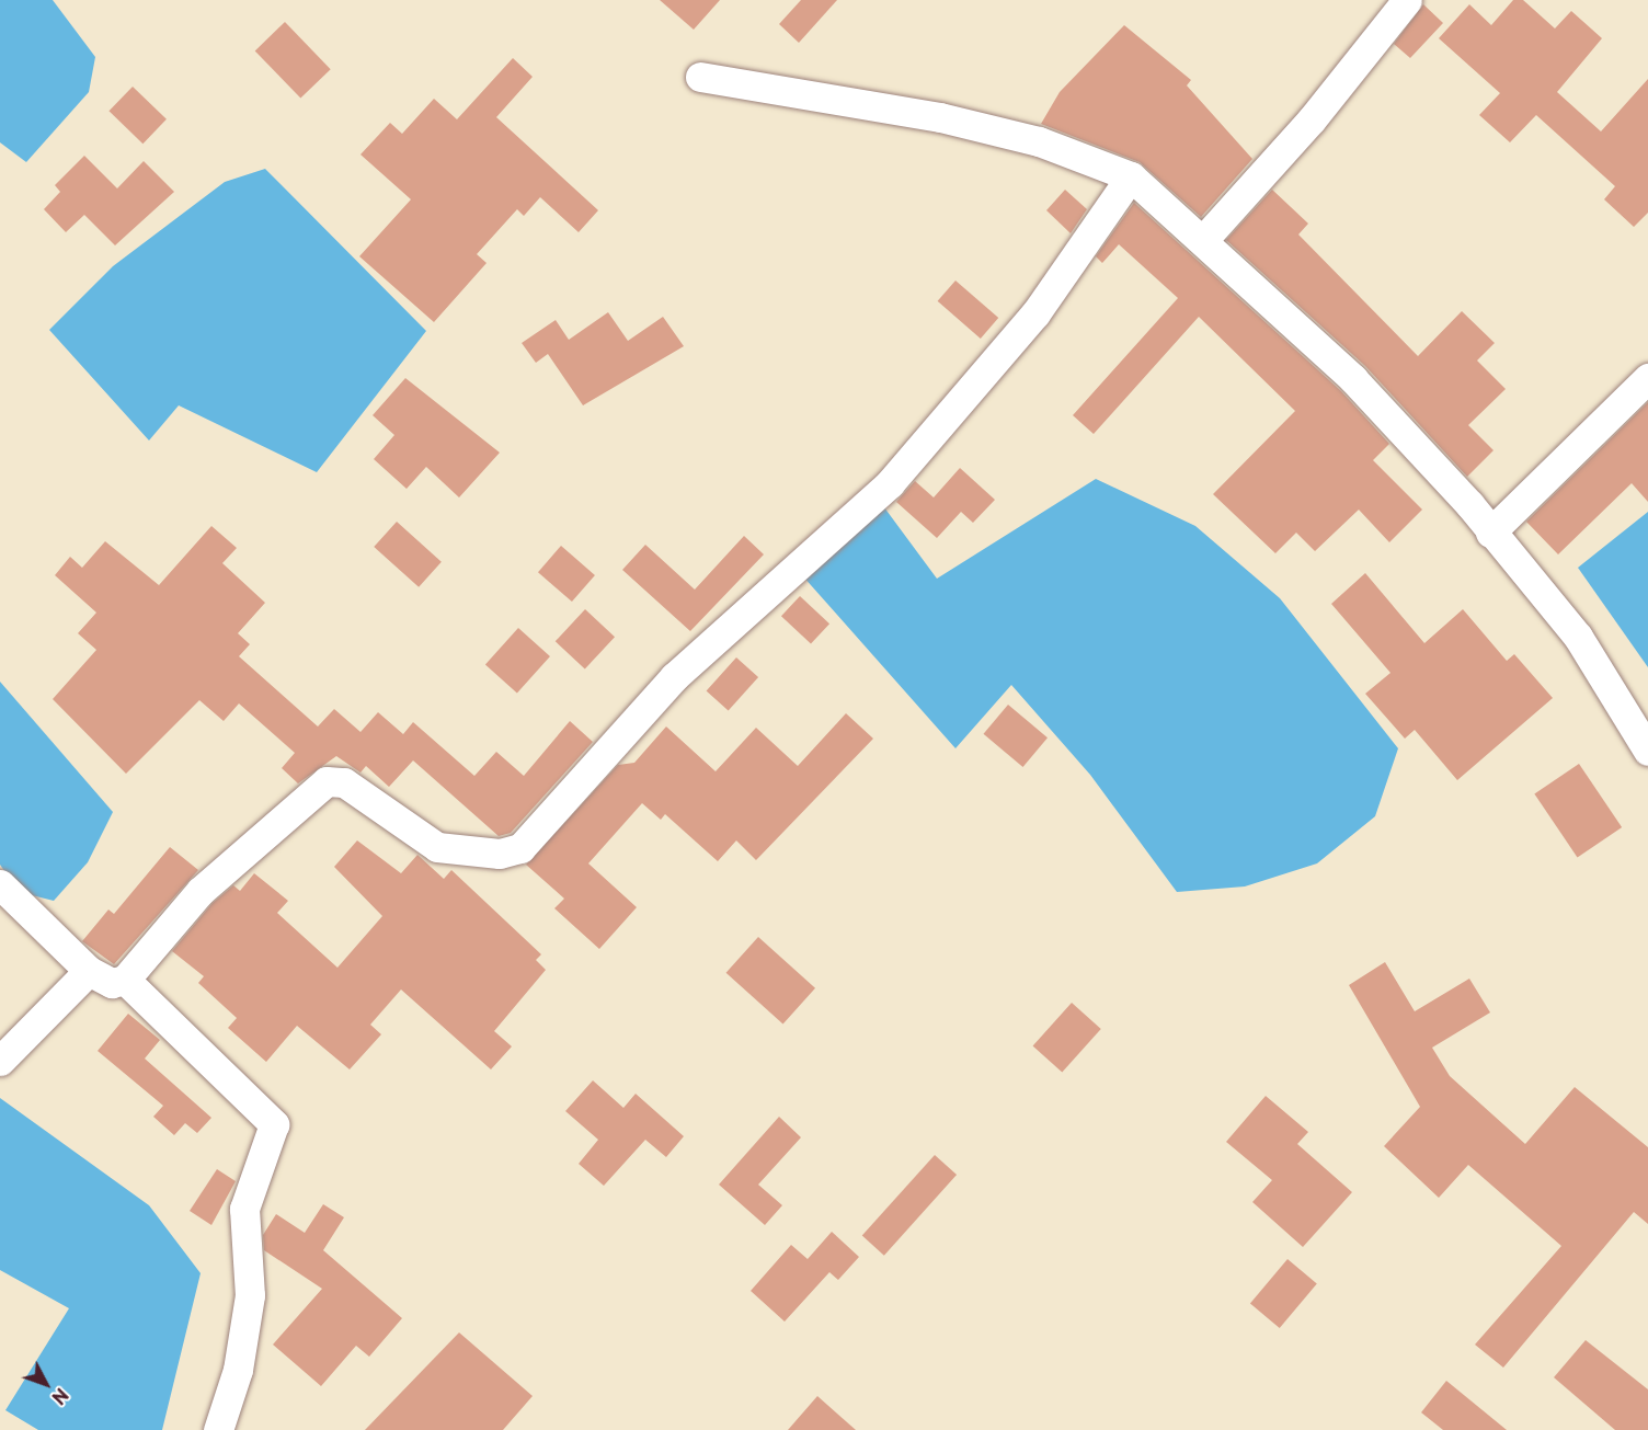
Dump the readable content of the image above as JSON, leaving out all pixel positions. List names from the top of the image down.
{
  "north": "bottom right"
}
